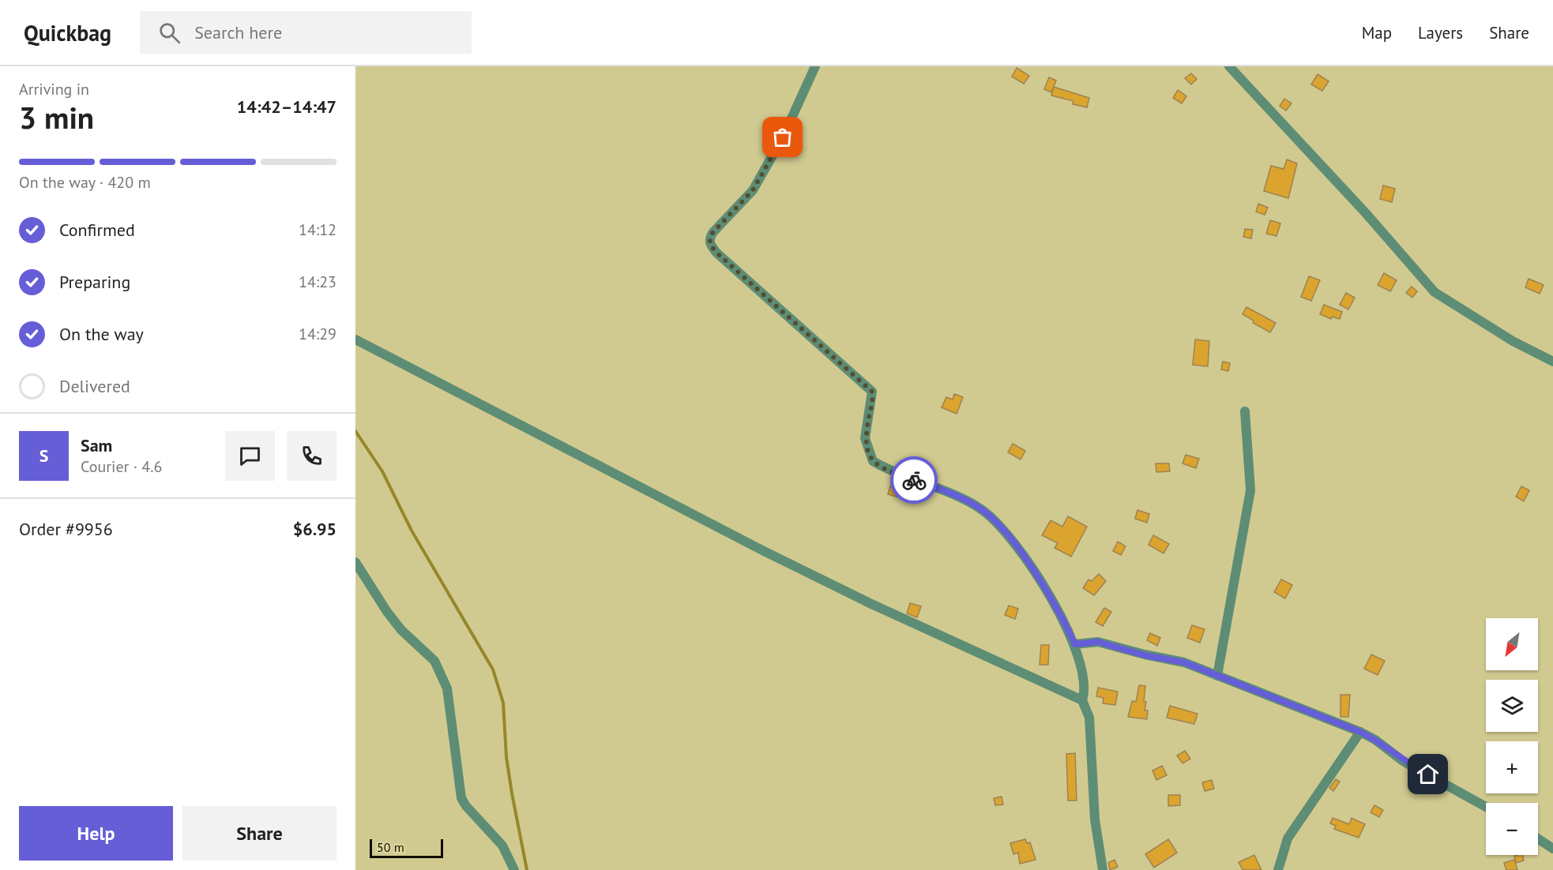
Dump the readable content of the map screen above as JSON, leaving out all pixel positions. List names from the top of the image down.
{
  "scale_bar": "50 m",
  "north": "bottom left",
  "page": {
    "header": "Quickbag",
    "search": "Search here",
    "nav": ["Map", "Layers", "Share"],
    "heading": ["3 min", "Arriving in", "14:42–14:47"],
    "panel": [
      "Sam",
      "Courier · 4.6",
      "Order #9956",
      "$6.95"
    ],
    "bar": "On the way · 420 m",
    "list": [
      ["Confirmed", "14:12"],
      ["Preparing", "14:23"],
      ["On the way", "14:29"],
      "Delivered"
    ],
    "round": "S",
    "map_buttons": ["+", "−"],
    "buttons": ["Help", "Share"],
    "scale": "50 m"
  }
}
